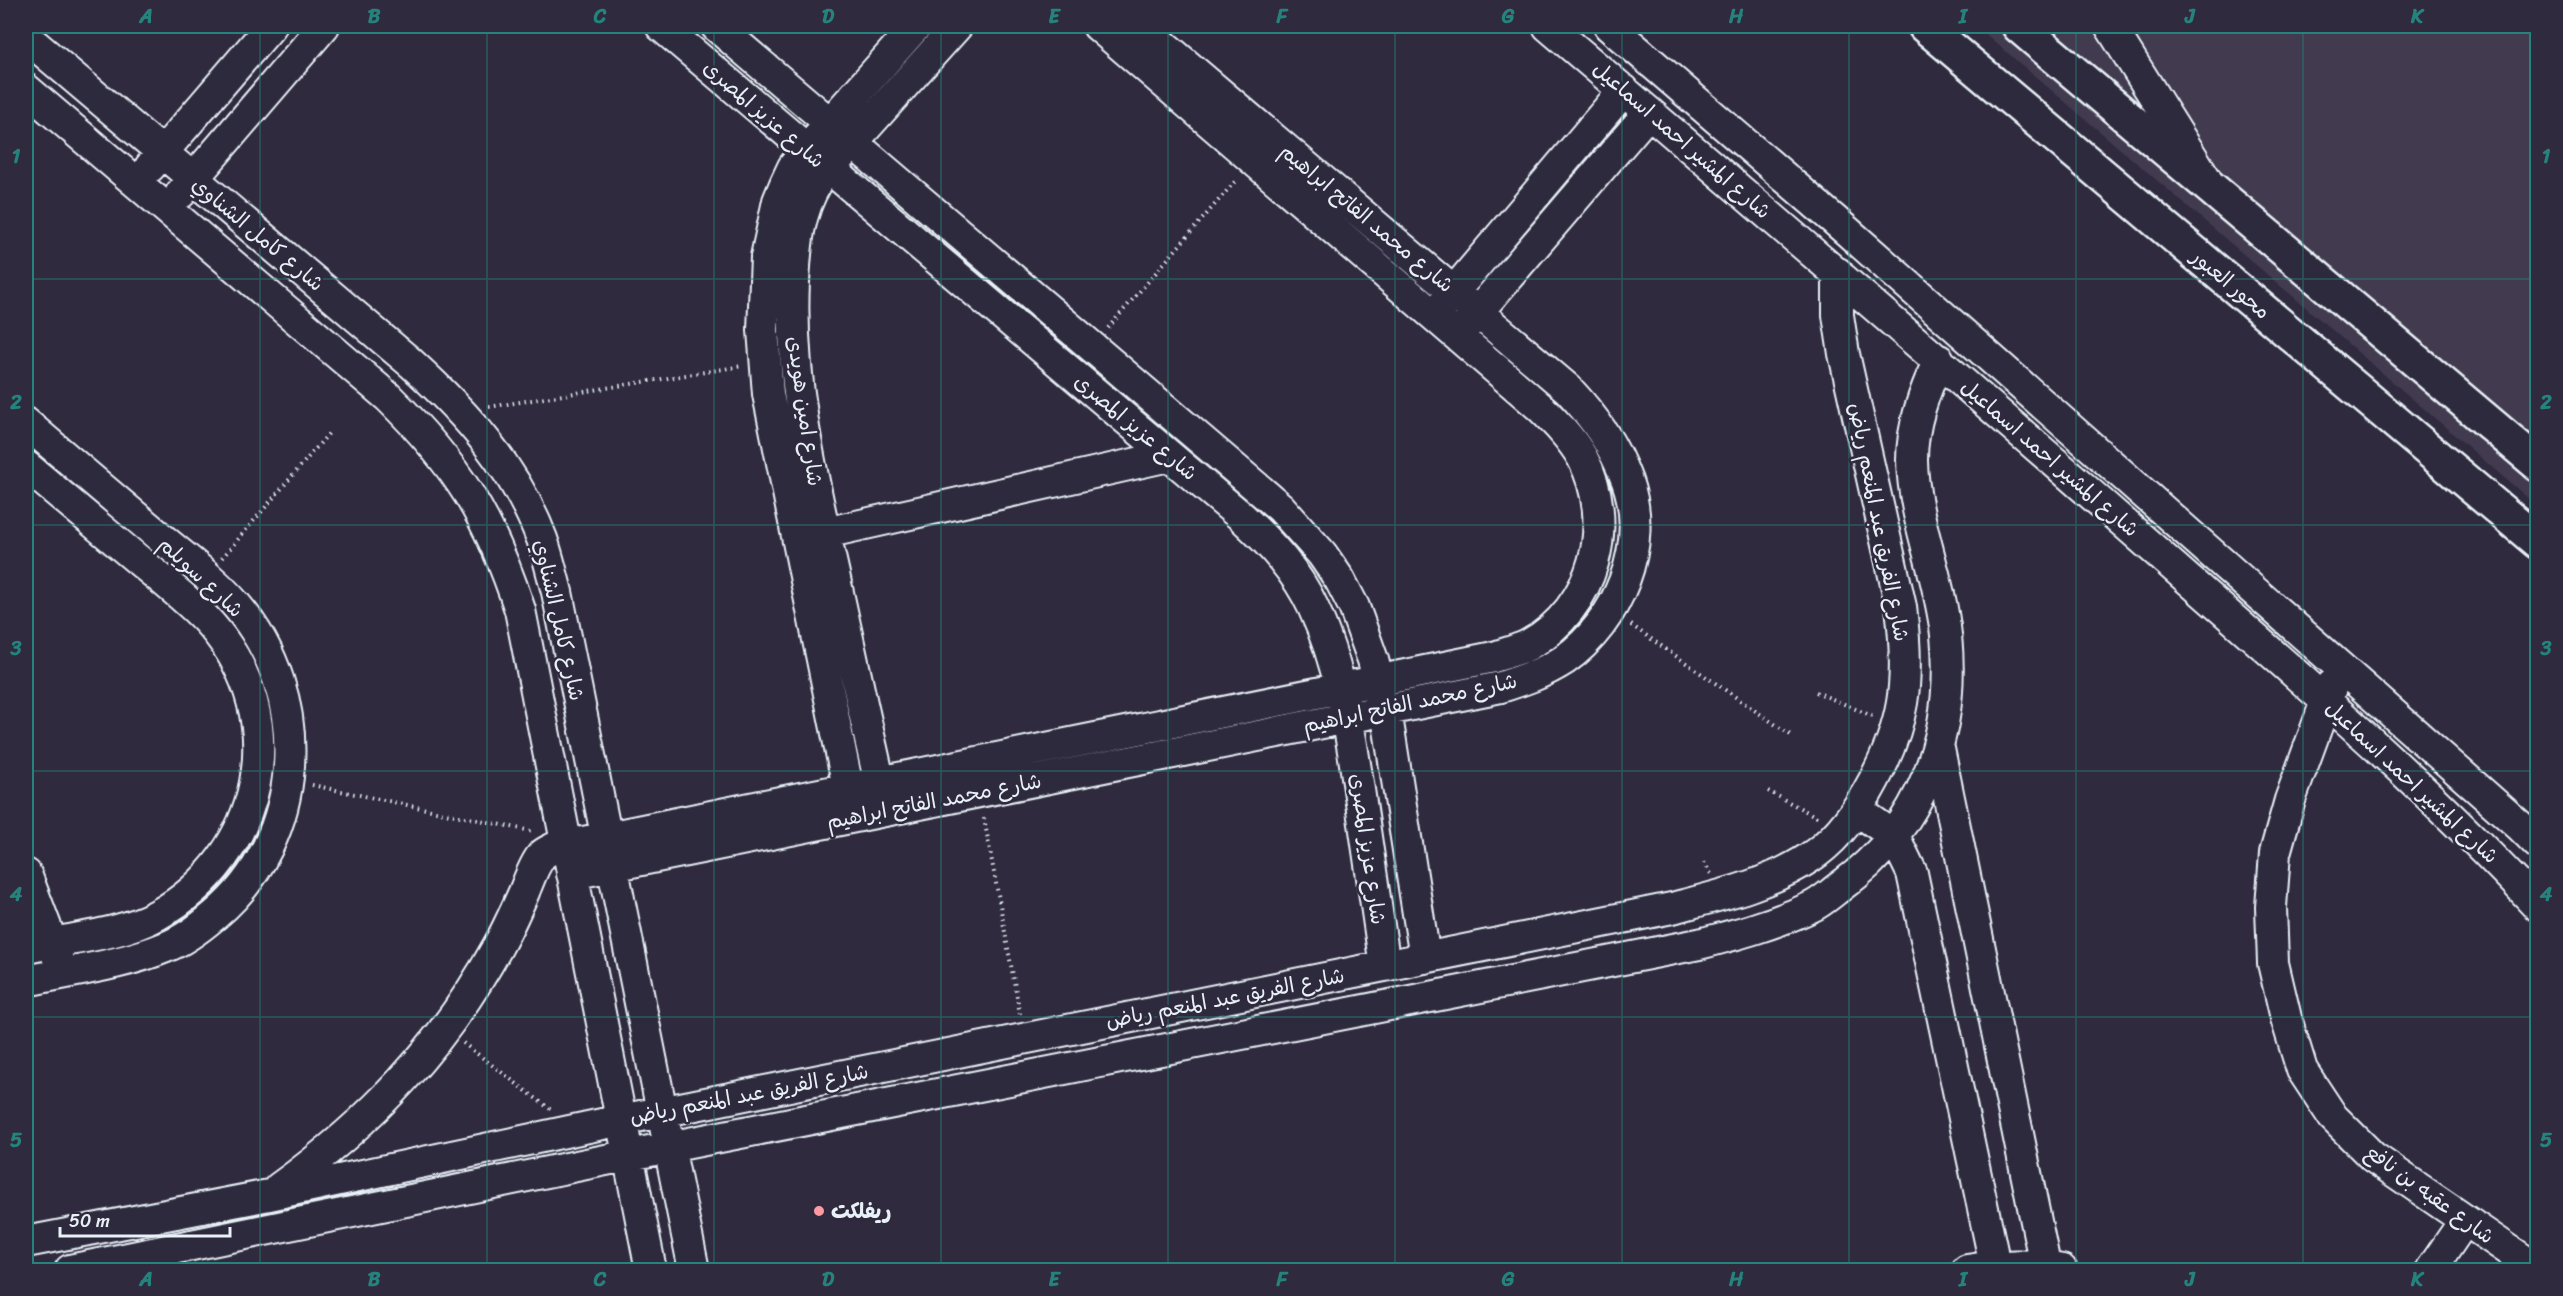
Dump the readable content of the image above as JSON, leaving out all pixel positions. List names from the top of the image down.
{
  "streets": {
    "highway": ["محور العبور"],
    "street": [
      "شارع عزيز المصرى",
      "شارع المشير احمد اسماعيل",
      "شارع محمد الفاتح ابراهيم",
      "شارع كامل الشناوي",
      "شارع امين هويدى",
      "شارع الفريق عبد المنعم رياض",
      "شارع سويلم",
      "شارع عقبه بن نافع"
    ]
  },
  "crossings": [
    ["شارع عزيز المصرى", "شارع محمد الفاتح ابراهيم"],
    ["شارع عزيز المصرى", "شارع امين هويدى"],
    ["شارع عزيز المصرى", "شارع الفريق عبد المنعم رياض"],
    ["شارع المشير احمد اسماعيل", "شارع الفريق عبد المنعم رياض"],
    ["شارع المشير احمد اسماعيل", "شارع عقبه بن نافع"],
    ["شارع محمد الفاتح ابراهيم", "شارع كامل الشناوي"],
    ["شارع محمد الفاتح ابراهيم", "شارع امين هويدى"],
    ["شارع كامل الشناوي", "شارع الفريق عبد المنعم رياض"]
  ],
  "places": ["ريفلكت"],
  "scale_bar": "50 m",
  "grid": {
    "columns": [
      "A",
      "B",
      "C",
      "D",
      "E",
      "F",
      "G",
      "H",
      "I",
      "J",
      "K"
    ],
    "rows": [
      "1",
      "2",
      "3",
      "4",
      "5"
    ]
  }
}
